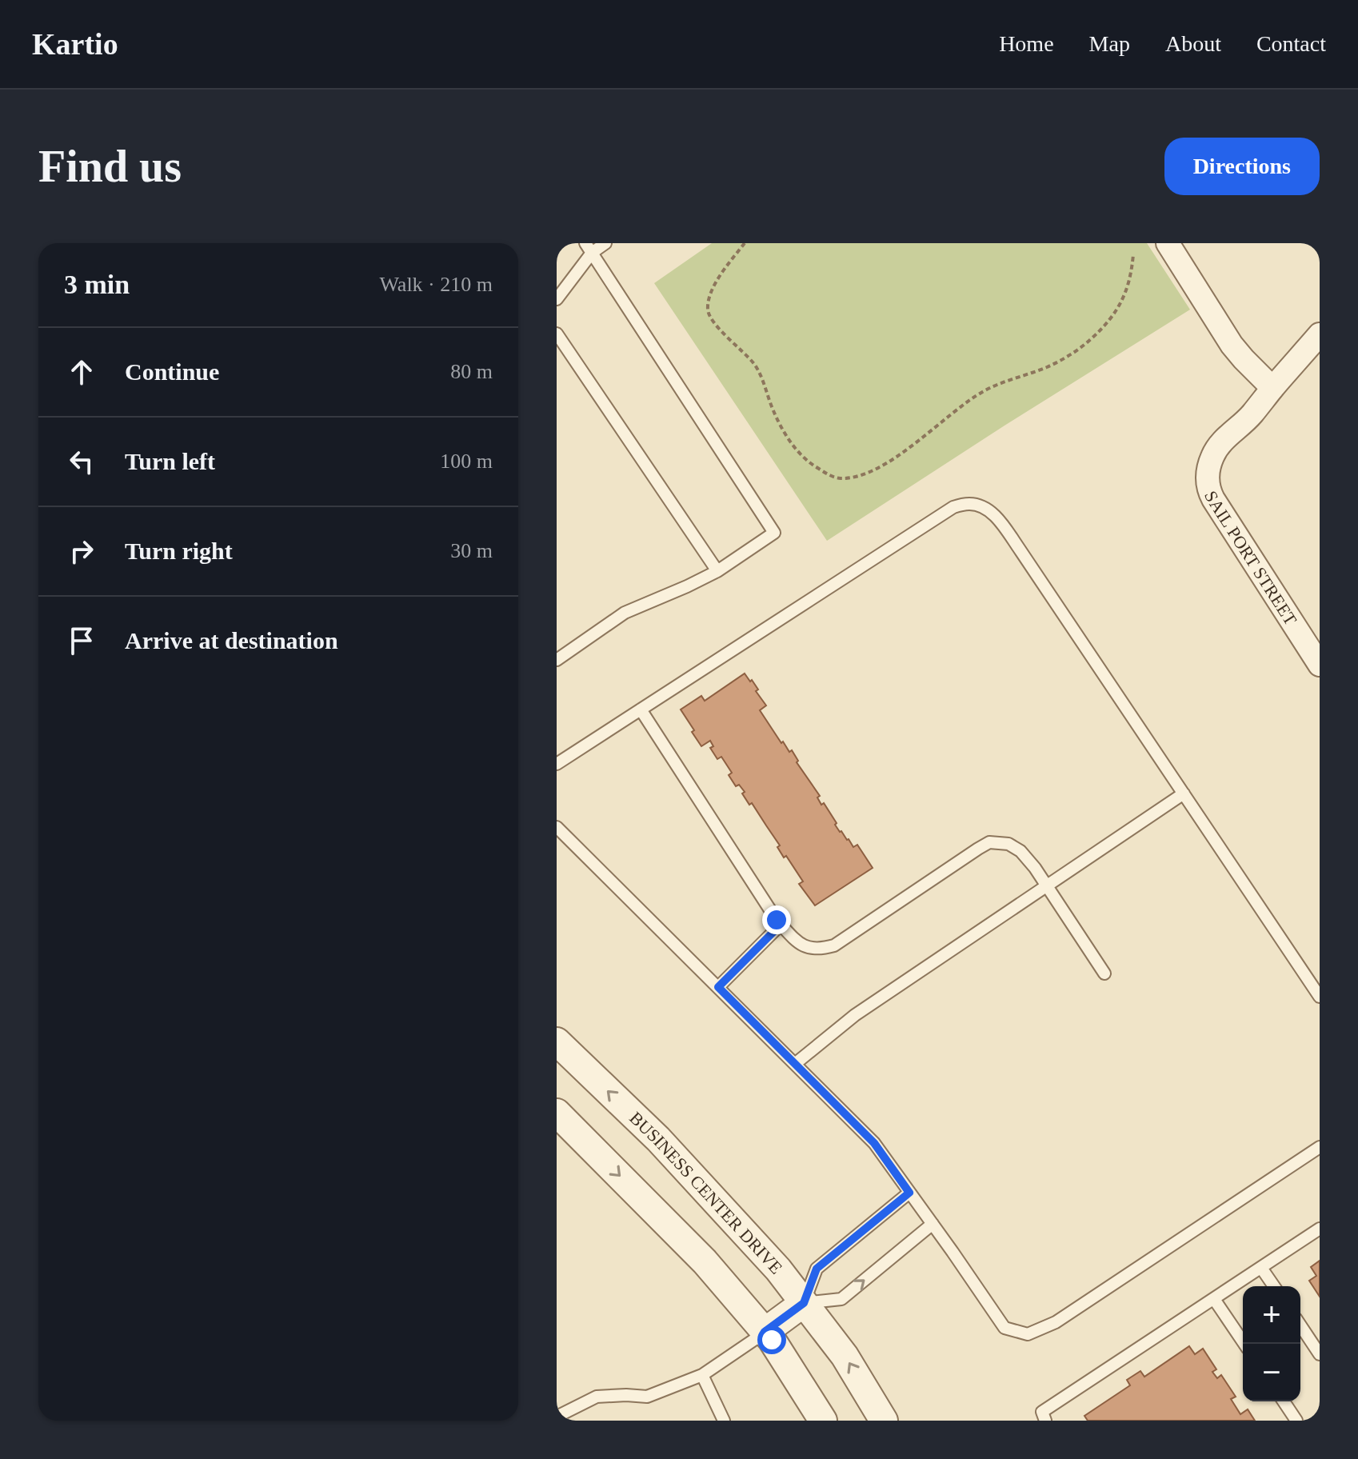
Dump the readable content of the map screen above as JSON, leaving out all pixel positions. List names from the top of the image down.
{
  "streets": {
    "street": ["SAIL PORT STREET", "BUSINESS CENTER DRIVE"]
  },
  "page": {
    "header": "Kartio",
    "nav": [
      "Home",
      "Map",
      "About",
      "Contact"
    ],
    "buttons": "Directions",
    "title": "Find us",
    "heading": ["3 min", "Walk · 210 m"],
    "list": [
      ["Continue", "80 m"],
      ["Turn left", "100 m"],
      ["Turn right", "30 m"],
      "Arrive at destination"
    ],
    "map_buttons": ["+", "−"]
  }
}
